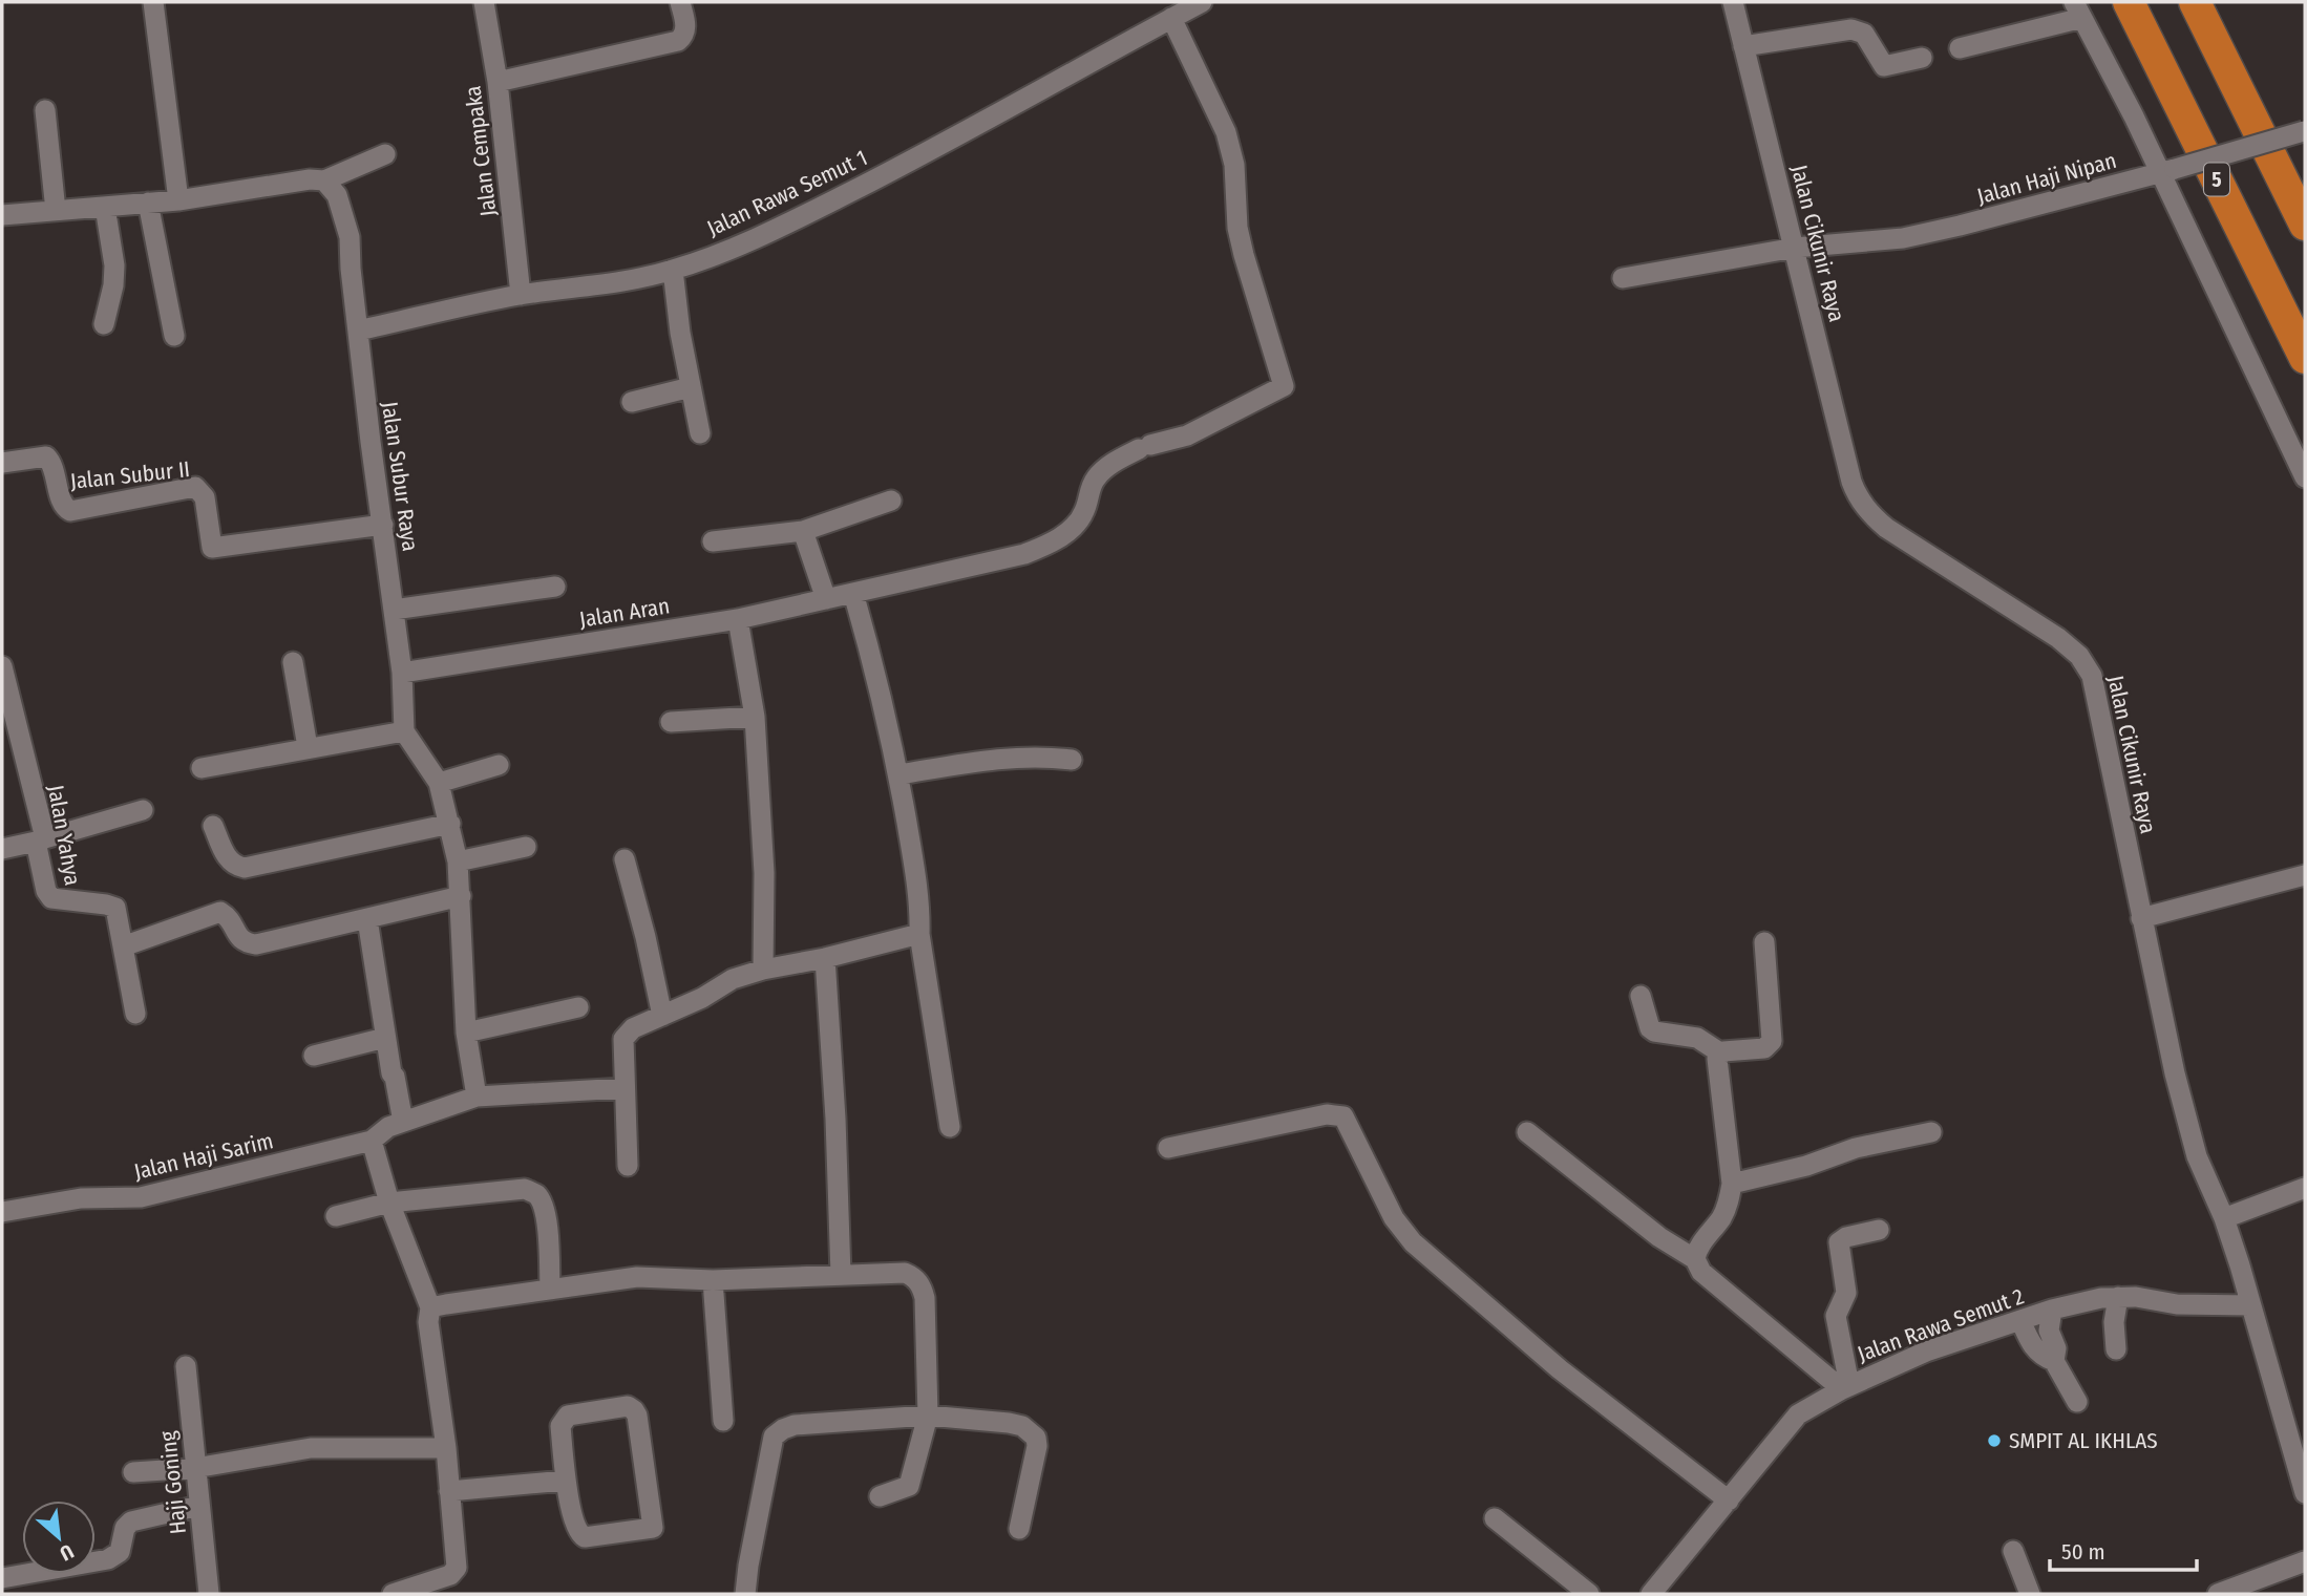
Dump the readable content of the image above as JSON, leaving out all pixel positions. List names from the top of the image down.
{
  "streets": {
    "highway": ["5"],
    "street": [
      "Jalan Cempaka",
      "Jalan Haji Nipan",
      "Jalan Rawa Semut 1",
      "Jalan Cikunir Raya",
      "Jalan Subur II",
      "Jalan Subur Raya",
      "Jalan Aran",
      "Jalan Yahya",
      "Jalan Haji Sarim",
      "Jalan Rawa Semut 2",
      "Haji Goning"
    ]
  },
  "crossings": [
    ["Jalan Cempaka", "Jalan Rawa Semut 1"],
    ["Jalan Haji Nipan", "Jalan Cikunir Raya"],
    ["Jalan Rawa Semut 1", "Jalan Subur Raya"],
    ["Jalan Rawa Semut 1", "Jalan Aran"],
    ["Jalan Cikunir Raya", "Jalan Rawa Semut 2"],
    ["Jalan Subur II", "Jalan Subur Raya"],
    ["Jalan Subur Raya", "Jalan Aran"]
  ],
  "places": ["SMPIT AL IKHLAS"],
  "scale_bar": "50 m",
  "north": "bottom right"
}
